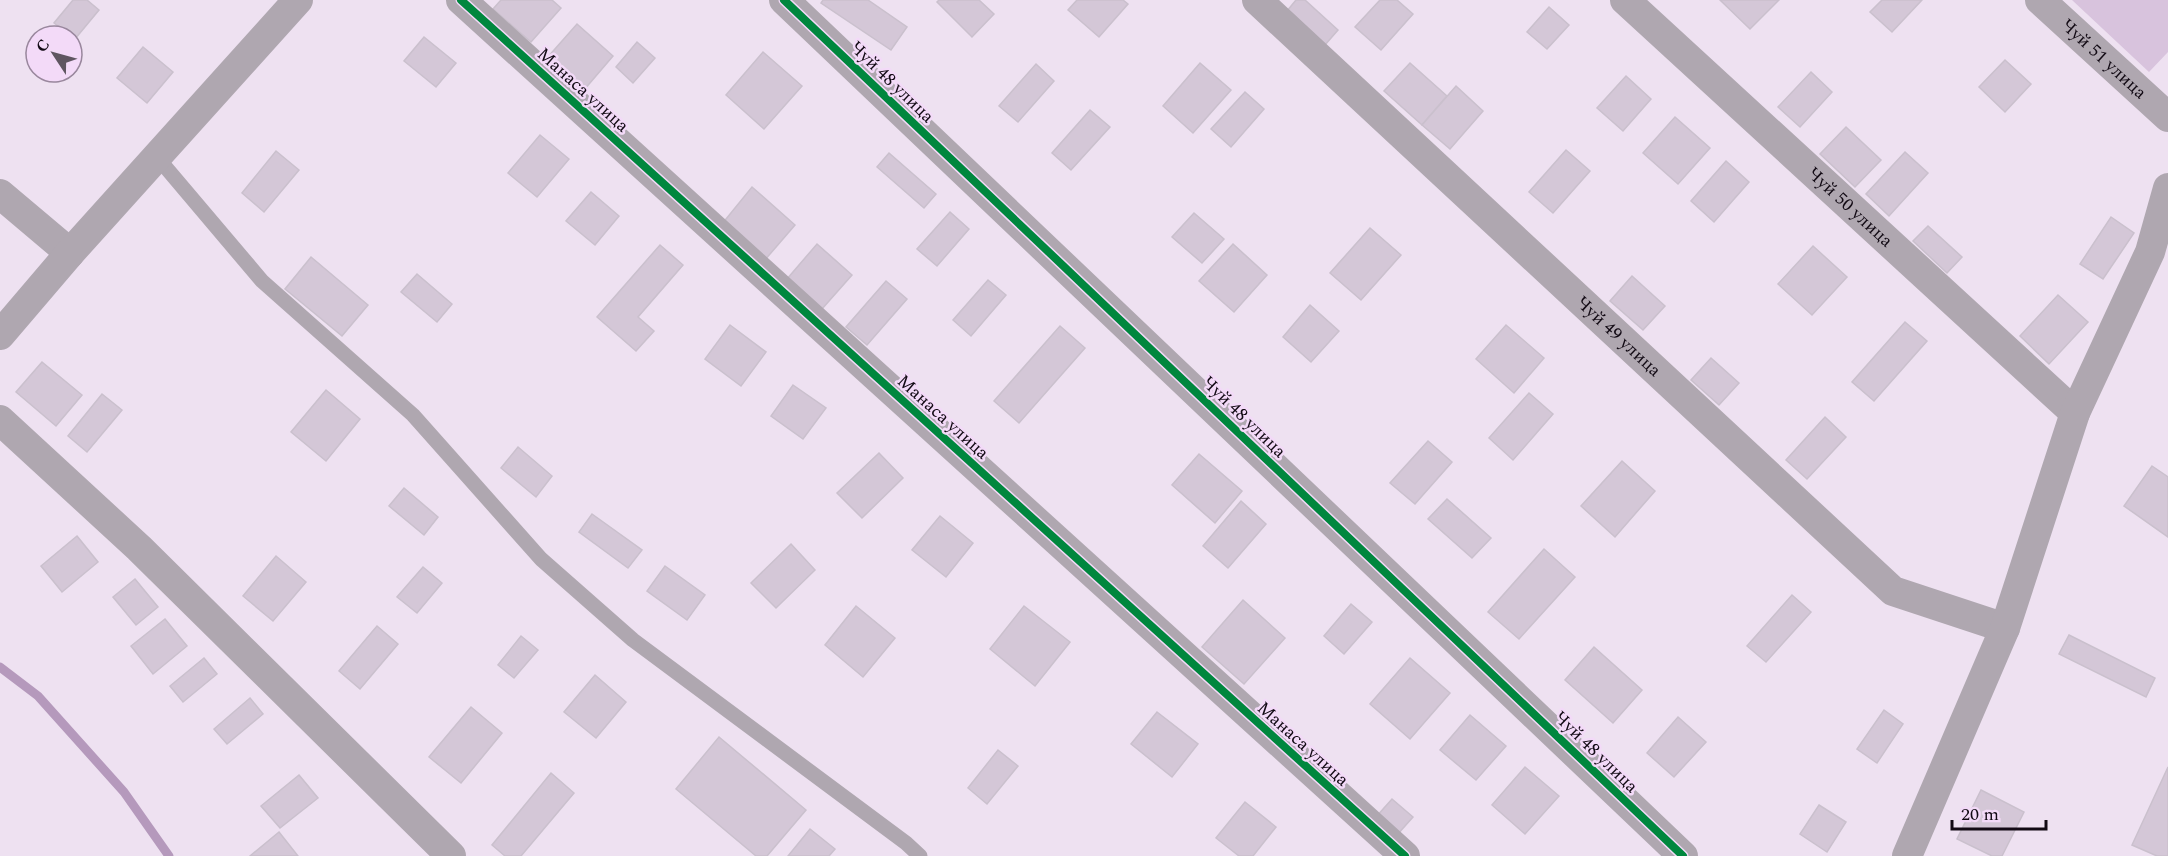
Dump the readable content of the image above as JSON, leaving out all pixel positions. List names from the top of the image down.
{
  "streets": {
    "street": [
      "Чуй 51 улица",
      "Чуй 48 улица",
      "Манаса улица",
      "Чуй 50 улица",
      "Чуй 49 улица"
    ]
  },
  "scale_bar": "20 m",
  "north": "top left"
}
